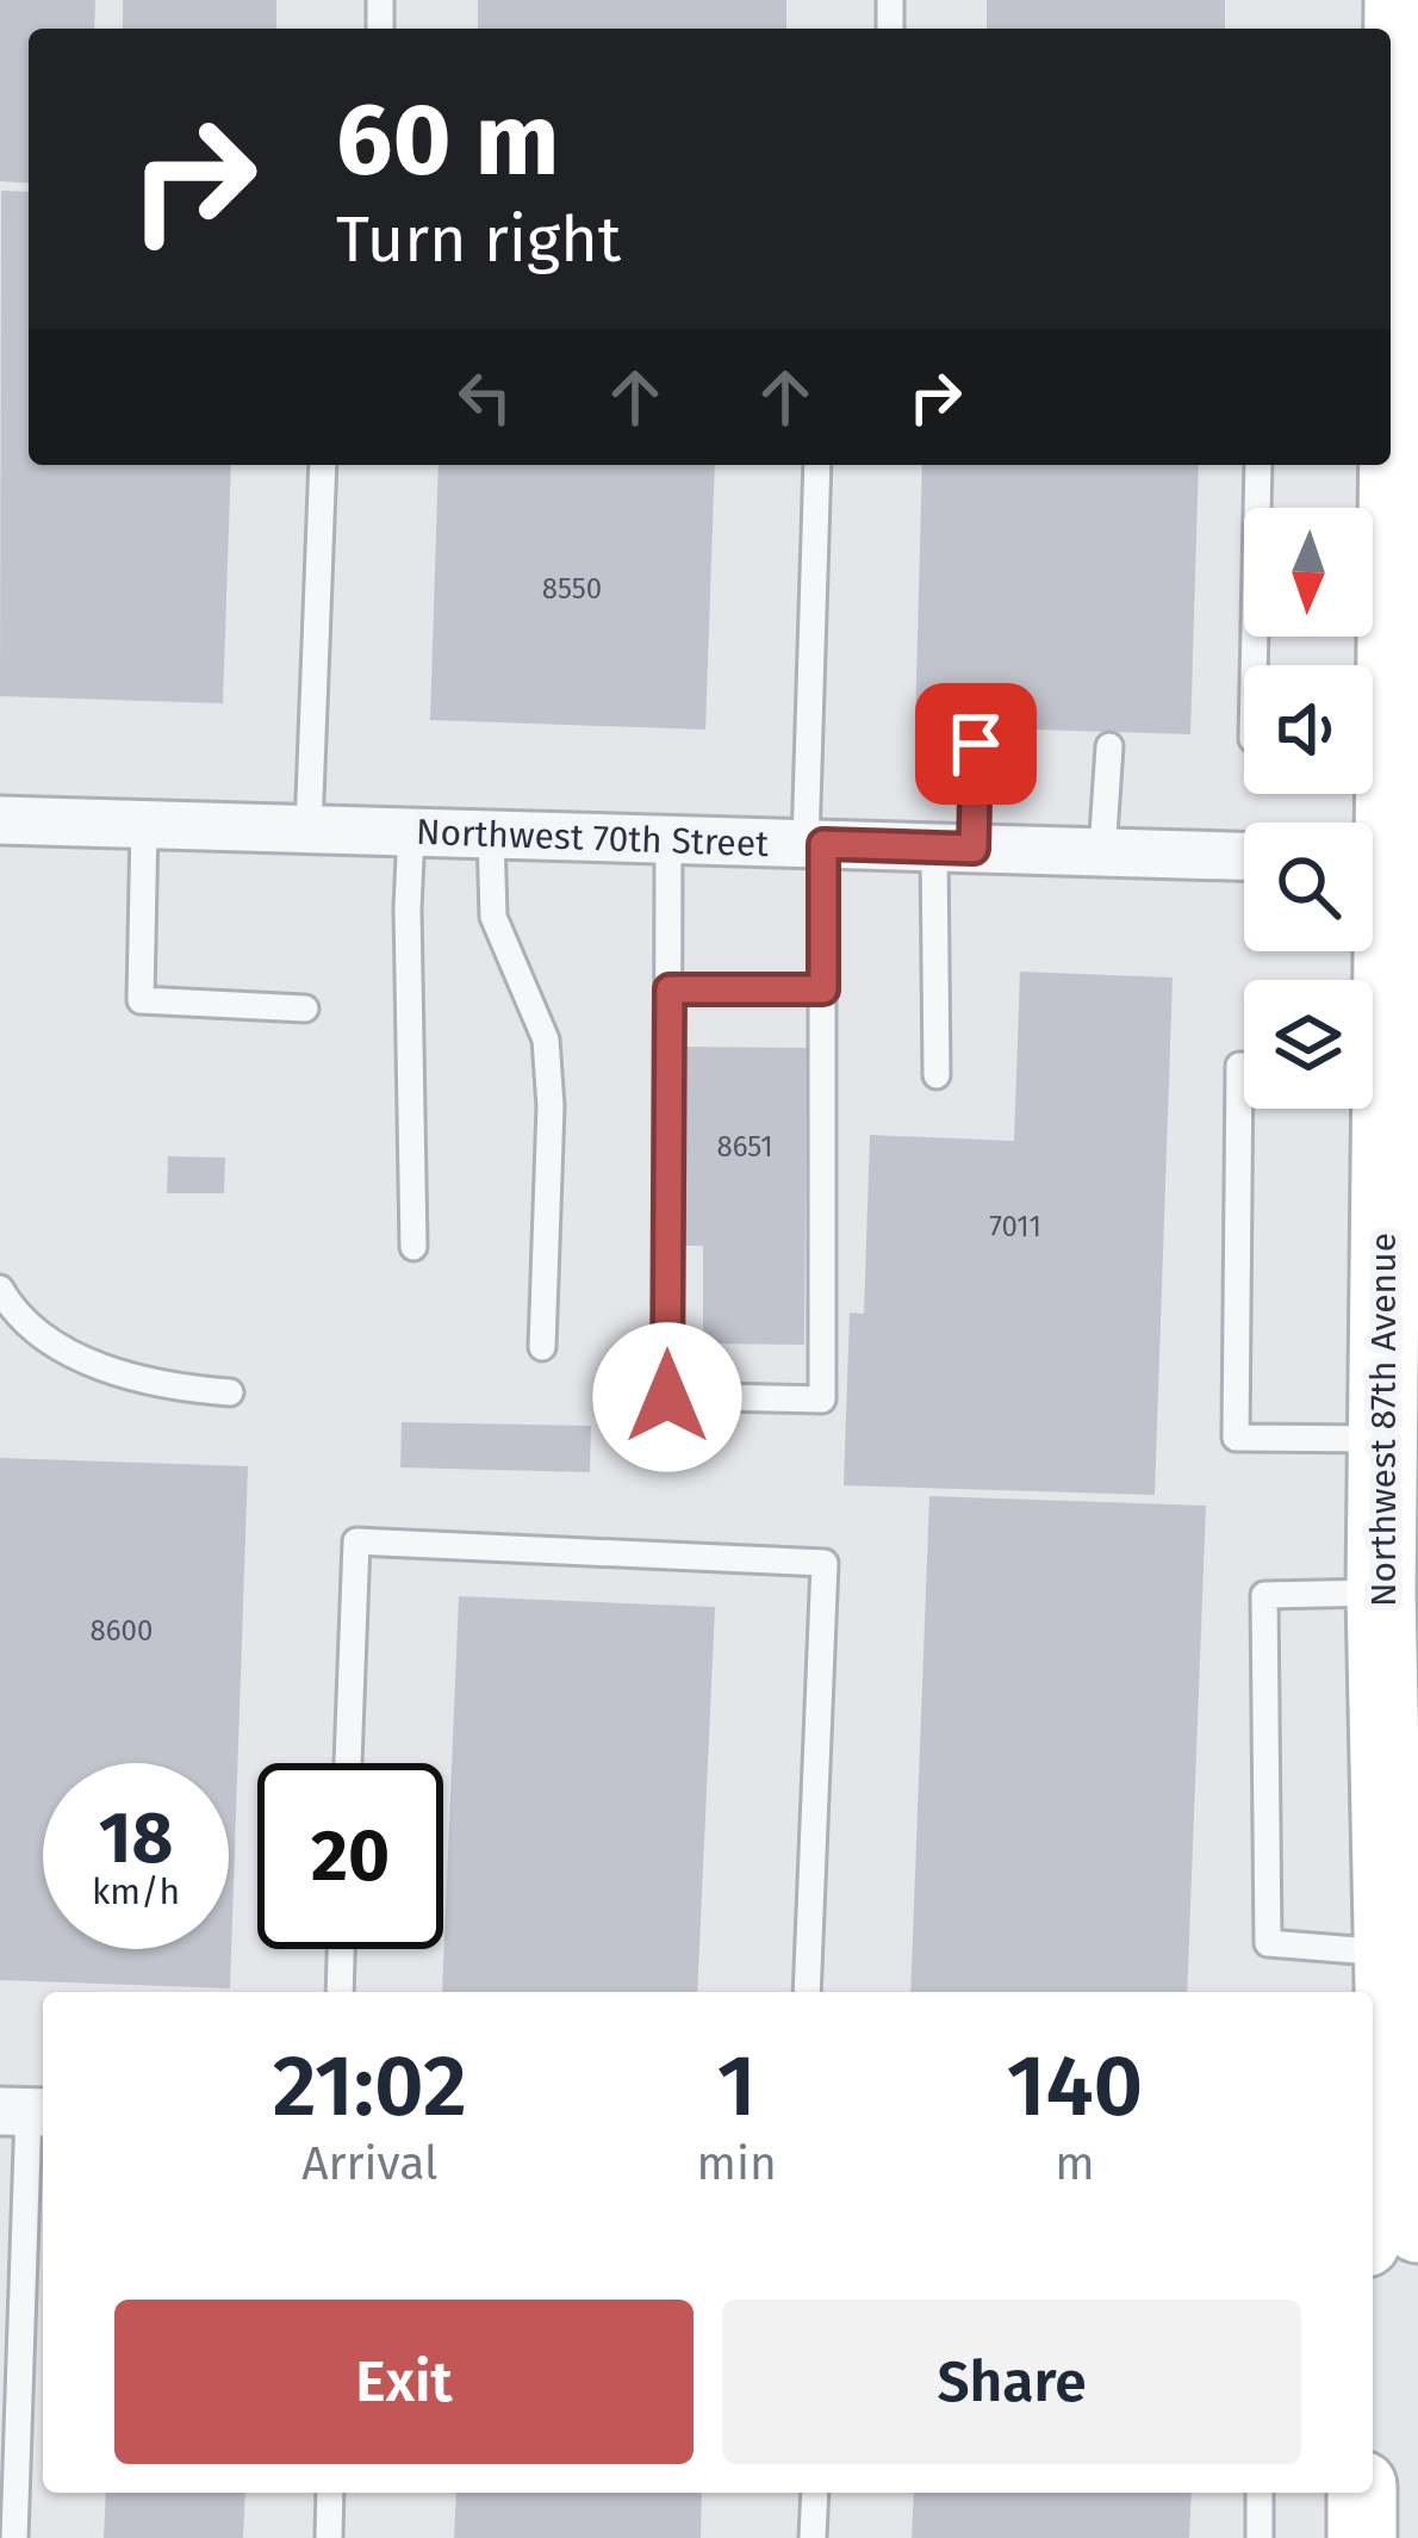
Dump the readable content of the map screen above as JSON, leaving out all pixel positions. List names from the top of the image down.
{
  "streets": {
    "main road": ["Northwest 87th Avenue"],
    "street": ["Northwest 70th Street"]
  },
  "house_numbers": [
    "8550",
    "8651",
    "7011",
    "8600"
  ],
  "north": "bottom",
  "page": {
    "turn": ["60 m", "Turn right"],
    "speed": "18 km/h",
    "limit": "20",
    "eta": [
      "21:02",
      "Arrival",
      "1",
      "min",
      "140",
      "m"
    ],
    "buttons": ["Exit", "Share"]
  }
}
